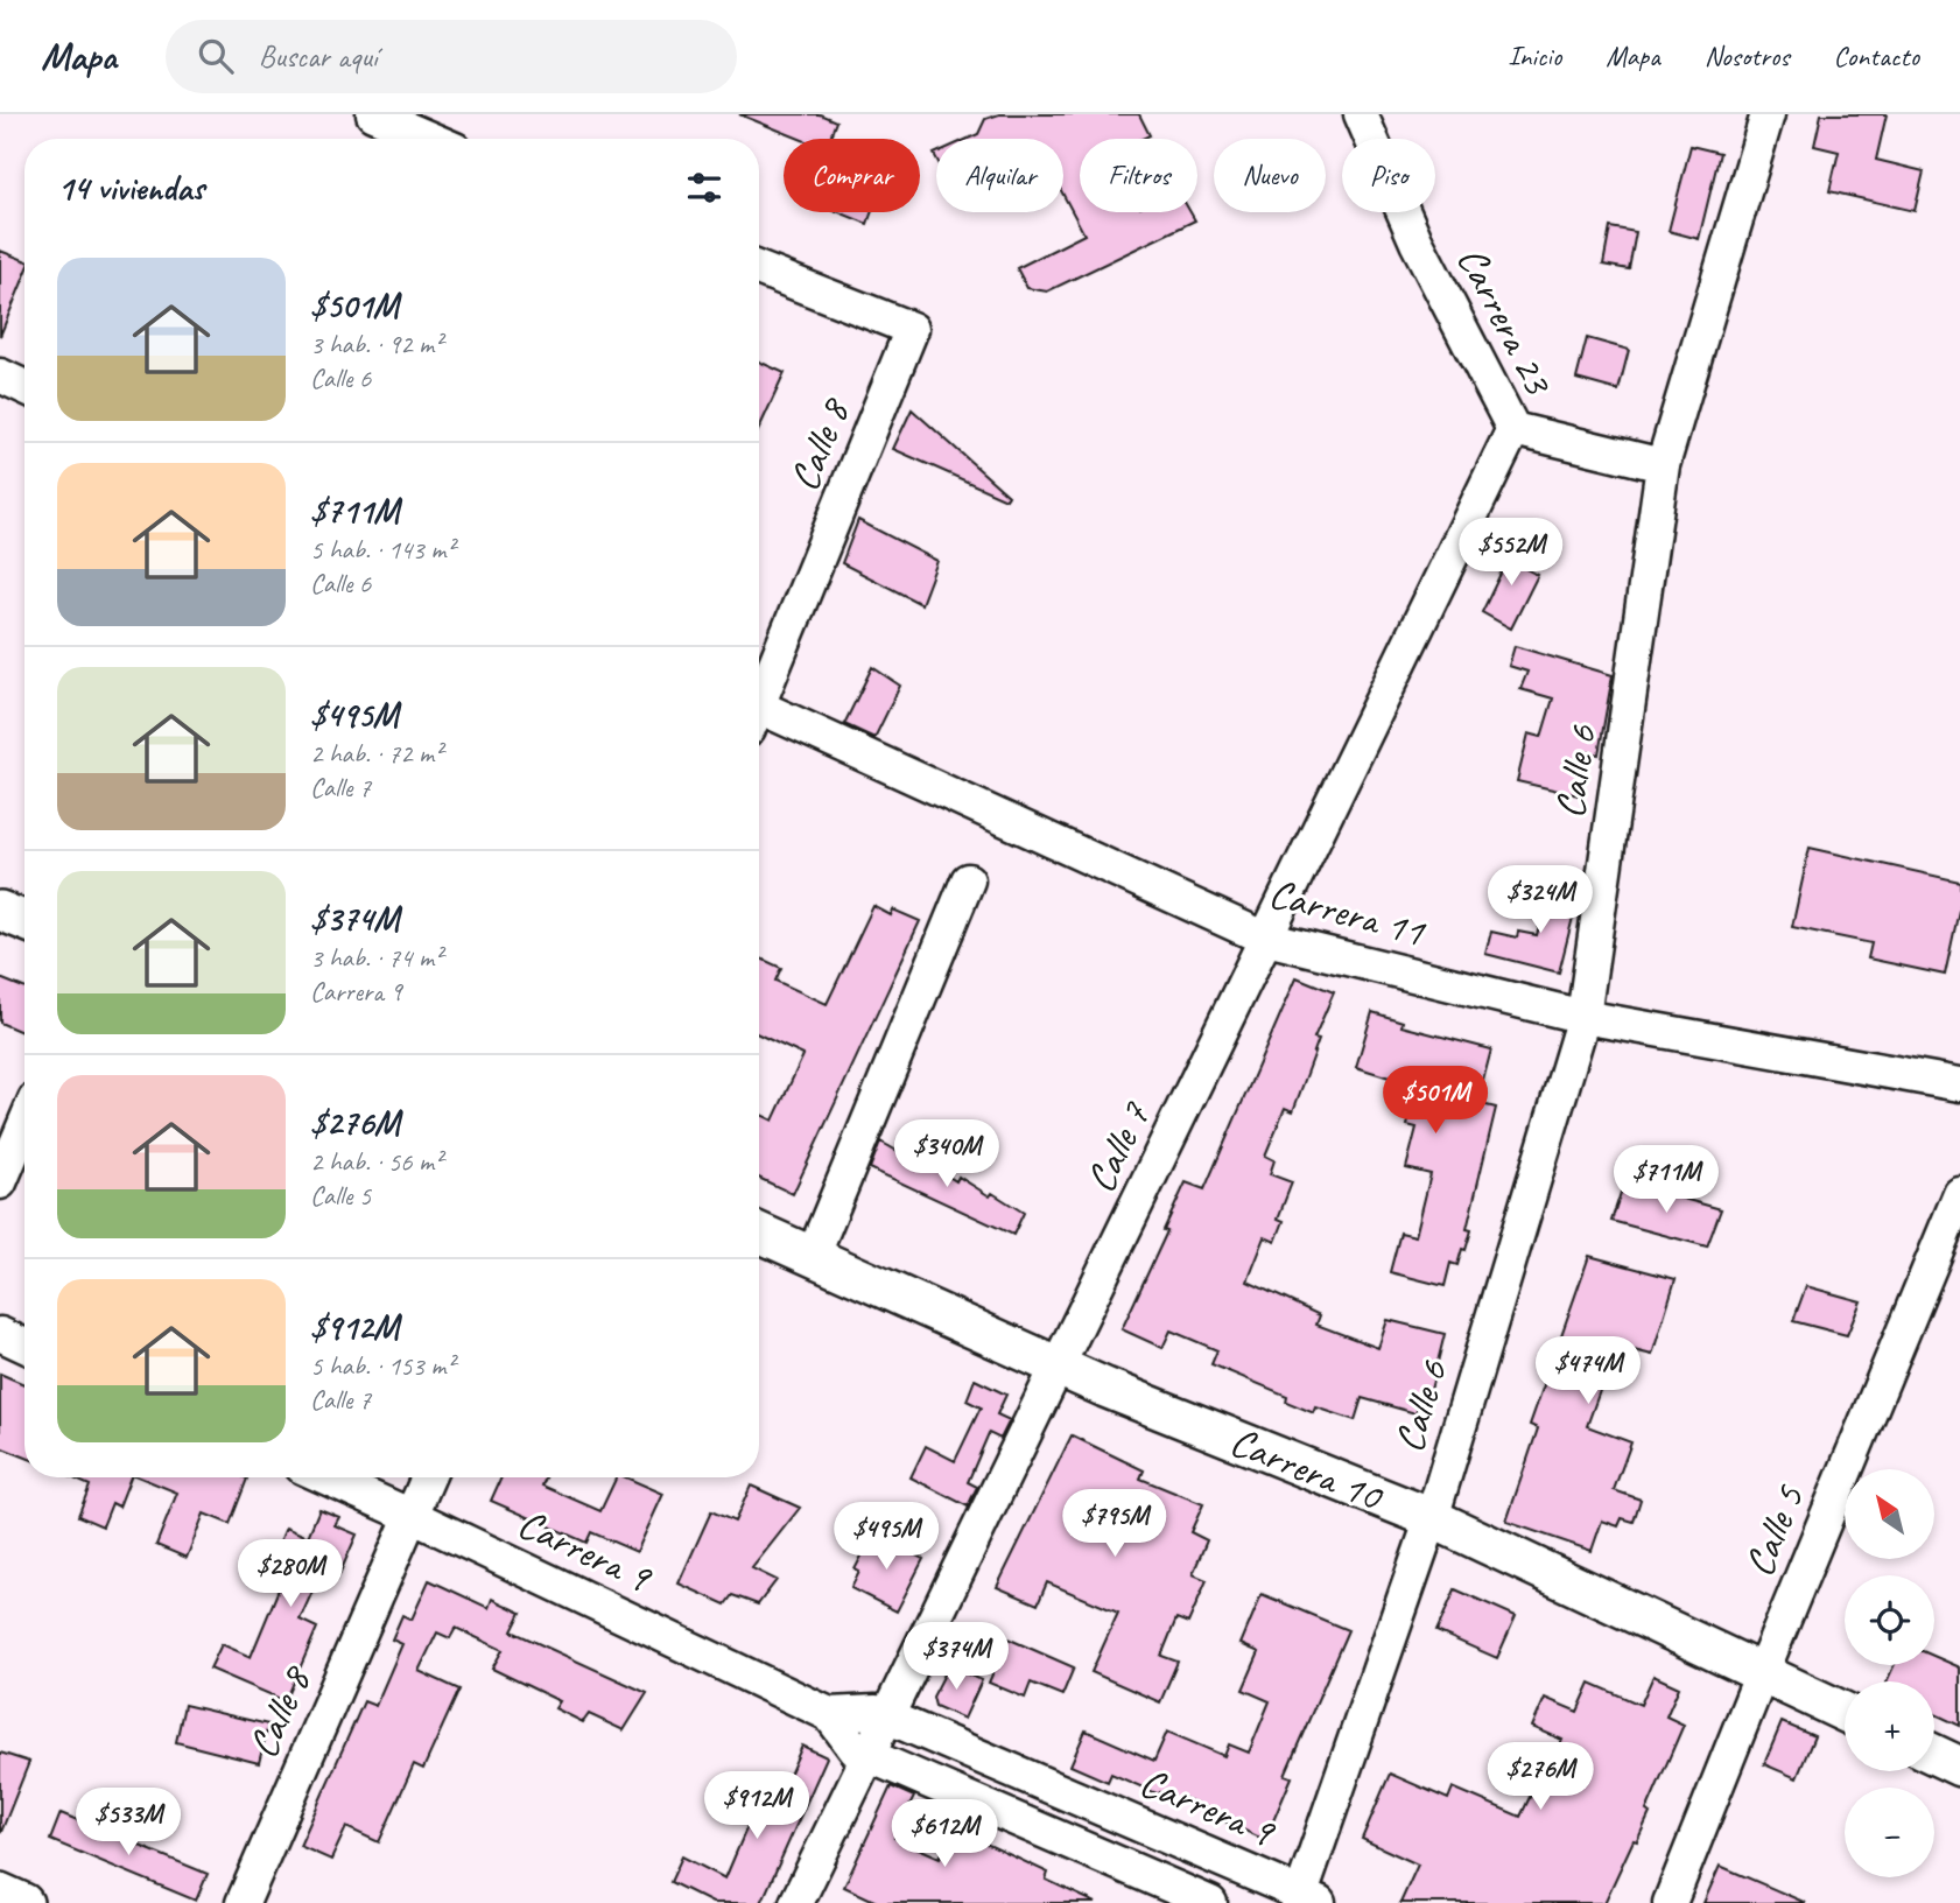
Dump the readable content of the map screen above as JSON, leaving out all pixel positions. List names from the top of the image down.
{
  "streets": {
    "street": [
      "Carrera 23",
      "Calle 8",
      "Calle 6",
      "Carrera 11",
      "Calle 7",
      "Carrera 10",
      "Calle 5",
      "Carrera 9"
    ]
  },
  "crossings": [
    ["Carrera 23", "Calle 7"],
    ["Calle 8", "Carrera 9"],
    ["Calle 6", "Carrera 11"],
    ["Calle 6", "Carrera 10"],
    ["Calle 6", "Carrera 9"],
    ["Carrera 11", "Calle 7"],
    ["Calle 7", "Carrera 10"],
    ["Calle 7", "Carrera 9"],
    ["Carrera 10", "Calle 5"]
  ],
  "north": "top left",
  "page": {
    "header": "Mapa",
    "search": "Buscar aquí",
    "nav": [
      "Inicio",
      "Mapa",
      "Nosotros",
      "Contacto"
    ],
    "chip": [
      "Comprar",
      "Alquilar",
      "Filtros",
      "Nuevo",
      "Piso"
    ],
    "heading": "14 viviendas",
    "list": [
      {
        "name": "$501M",
        "note": "3 hab. · 92 m² · Calle 6"
      },
      {
        "name": "$711M",
        "note": "5 hab. · 143 m² · Calle 6"
      },
      {
        "name": "$495M",
        "note": "2 hab. · 72 m² · Calle 7"
      },
      {
        "name": "$374M",
        "note": "3 hab. · 74 m² · Carrera 9"
      },
      {
        "name": "$276M",
        "note": "2 hab. · 56 m² · Calle 5"
      },
      {
        "name": "$912M",
        "note": "5 hab. · 153 m² · Calle 7"
      }
    ],
    "price": [
      "$552M",
      "$324M",
      "$501M",
      "$340M",
      "$711M",
      "$474M",
      "$795M",
      "$495M",
      "$280M",
      "$374M",
      "$276M",
      "$912M",
      "$533M",
      "$612M"
    ],
    "map_buttons": ["+", "−"]
  }
}
